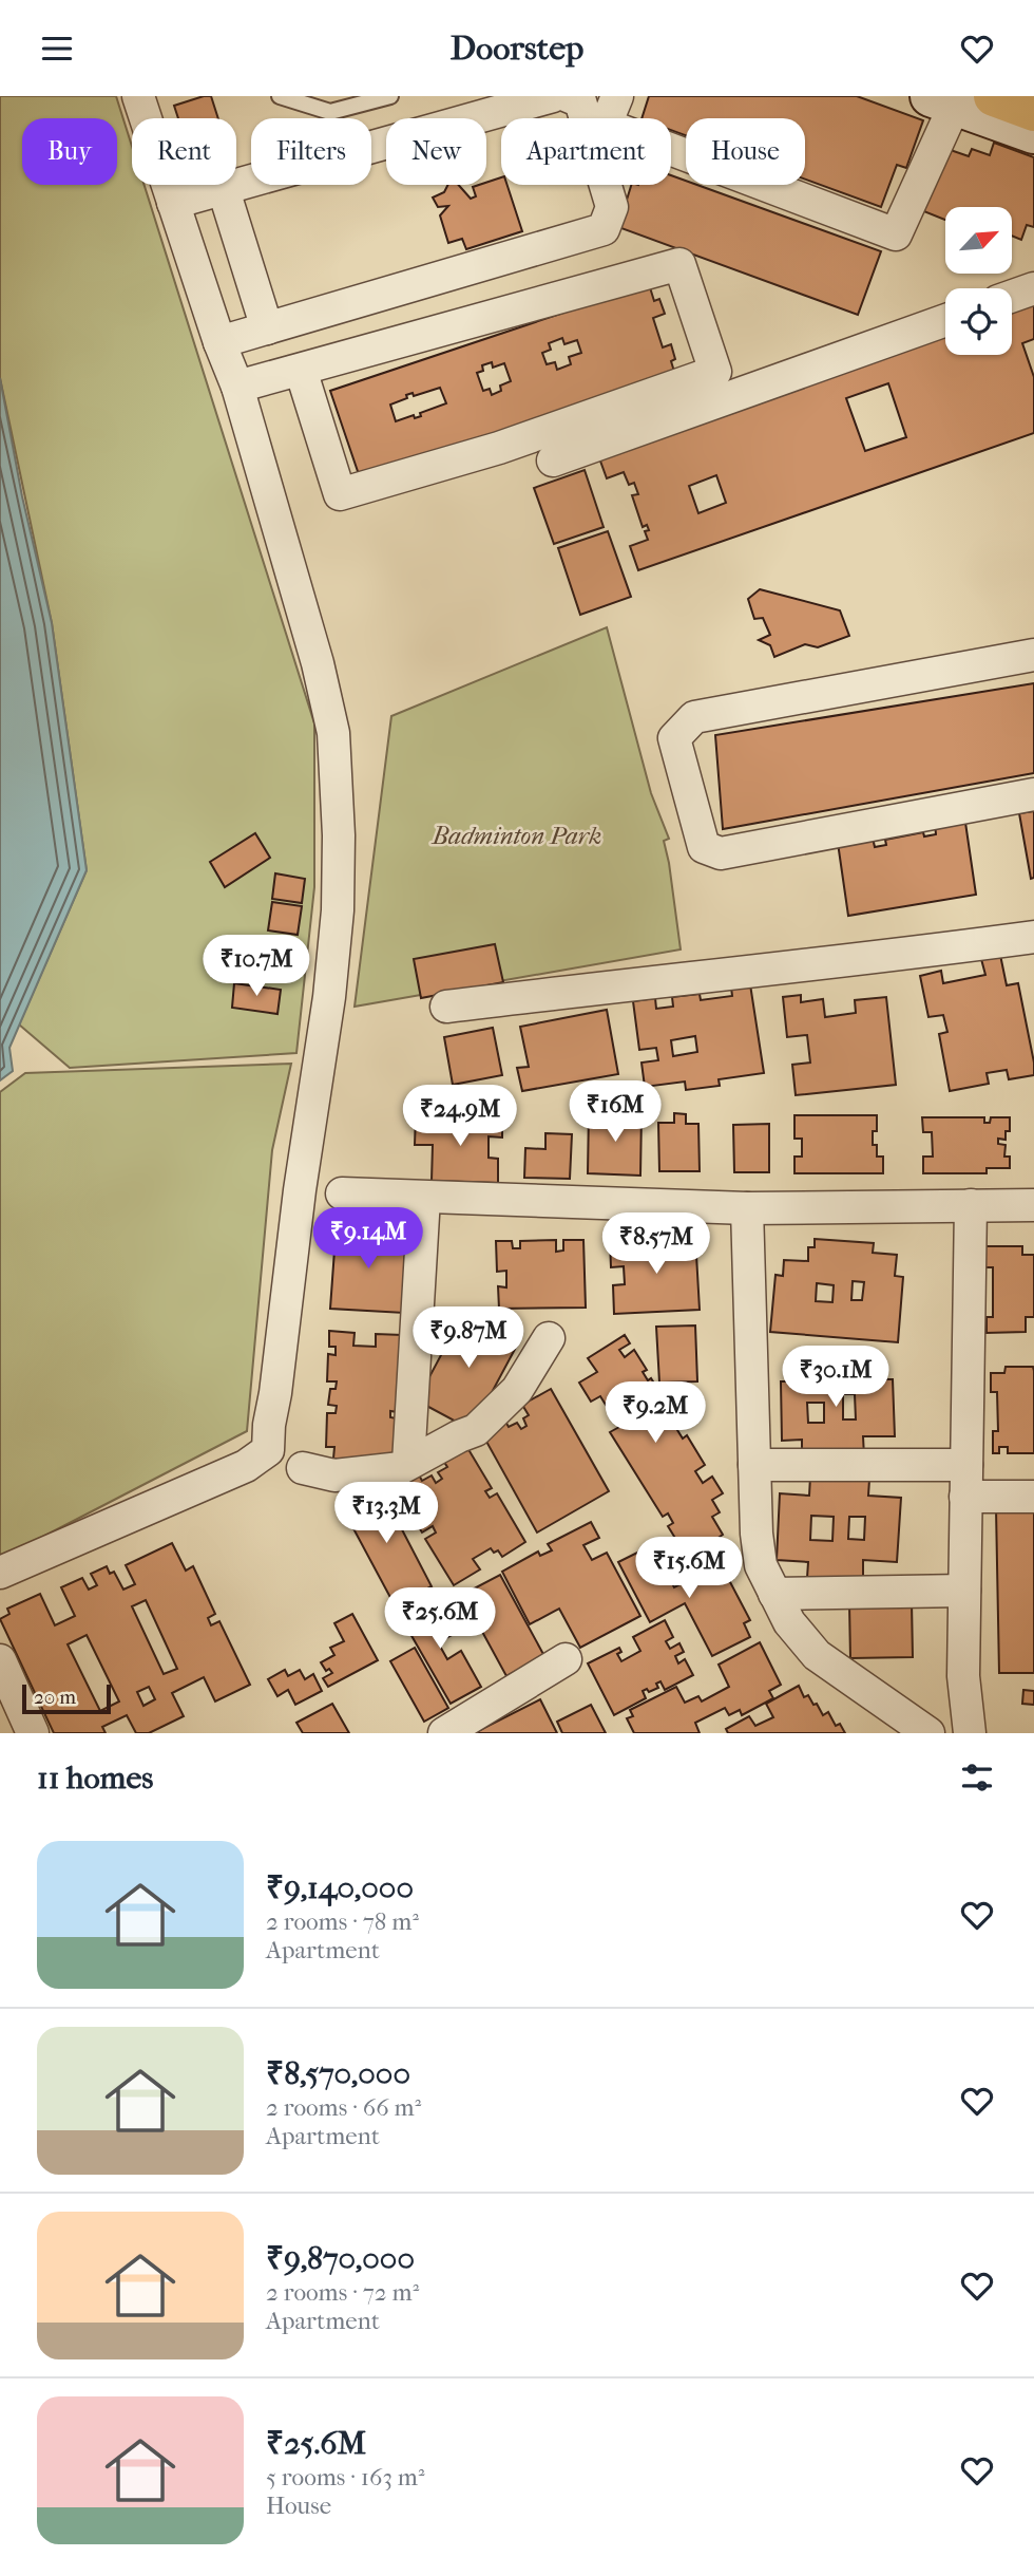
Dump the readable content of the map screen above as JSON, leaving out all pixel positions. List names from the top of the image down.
{
  "parks": ["Badminton Park"],
  "scale_bar": "20 m",
  "north": "top right",
  "page": {
    "header": "Doorstep",
    "chip": [
      "Buy",
      "Rent",
      "Filters",
      "New",
      "Apartment",
      "House"
    ],
    "price": [
      "₹10.7M",
      "₹16M",
      "₹24.9M",
      "₹9.14M",
      "₹8.57M",
      "₹9.87M",
      "₹30.1M",
      "₹9.2M",
      "₹13.3M",
      "₹15.6M",
      "₹25.6M"
    ],
    "scale": "20 m",
    "heading": "11 homes",
    "list": [
      {
        "name": "₹9,140,000",
        "note": "2 rooms · 78 m² · Apartment"
      },
      {
        "name": "₹8,570,000",
        "note": "2 rooms · 66 m² · Apartment"
      },
      {
        "name": "₹9,870,000",
        "note": "2 rooms · 72 m² · Apartment"
      },
      {
        "name": "₹25.6M",
        "note": "5 rooms · 163 m² · House"
      }
    ]
  }
}
